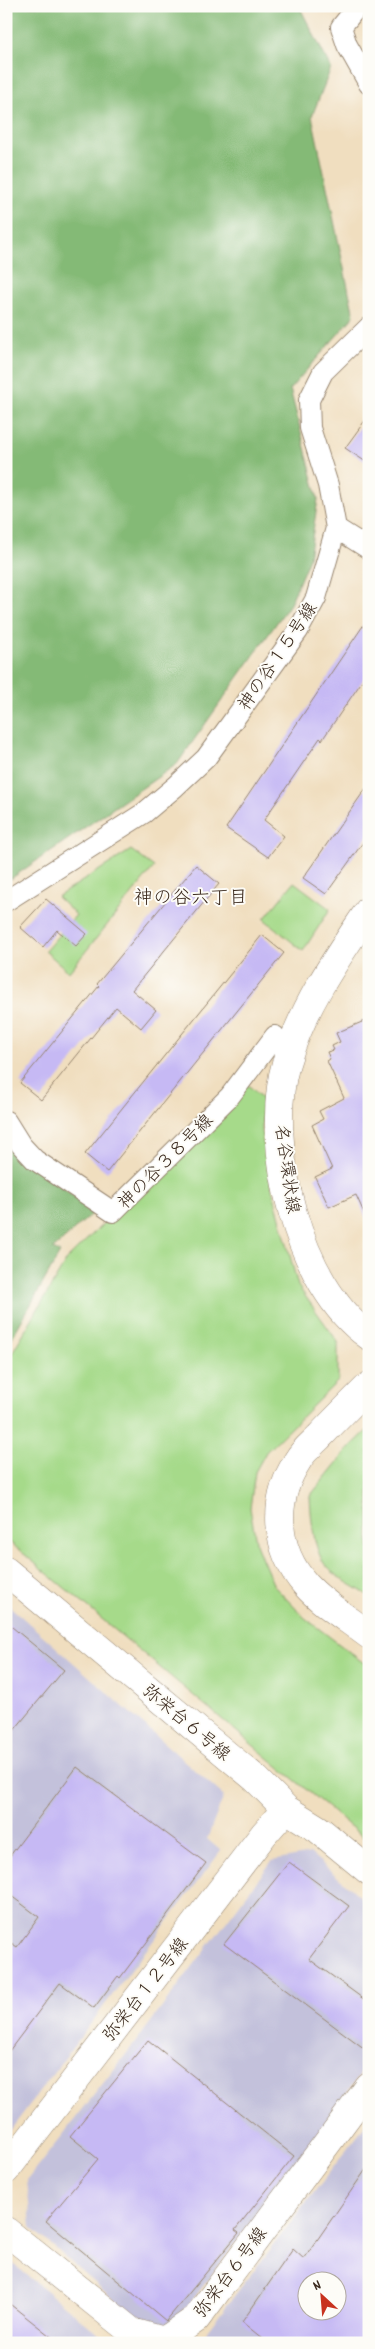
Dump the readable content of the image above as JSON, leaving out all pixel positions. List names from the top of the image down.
{
  "streets": {
    "street": [
      "神の谷１５号線",
      "神の谷３８号線",
      "名谷環状線",
      "弥栄台６号線",
      "弥栄台１２号線"
    ]
  },
  "crossings": [
    ["弥栄台６号線", "弥栄台１２号線"]
  ],
  "districts": ["神の谷六丁目"],
  "north": "top left"
}
